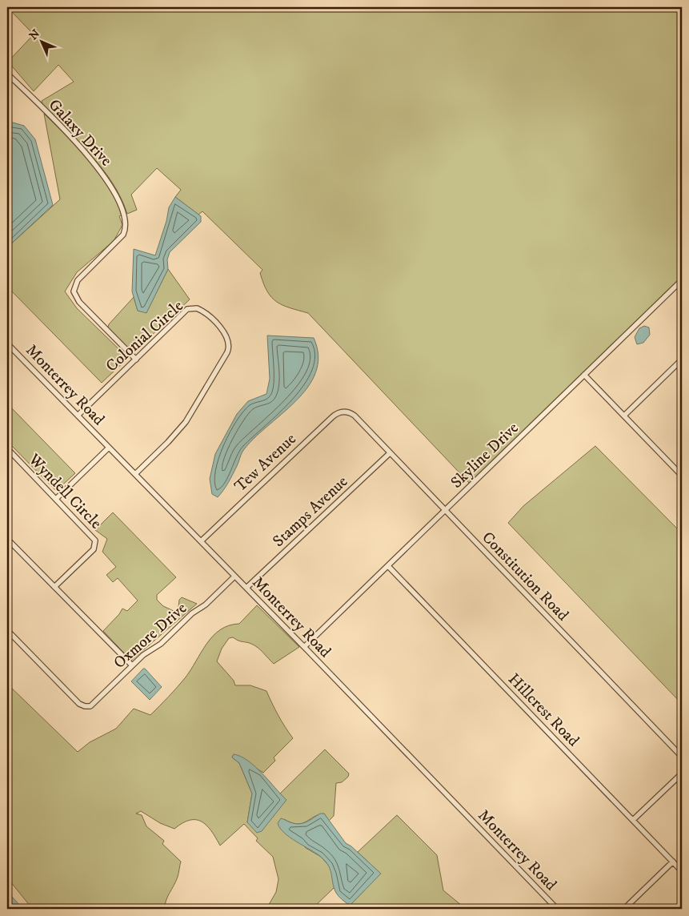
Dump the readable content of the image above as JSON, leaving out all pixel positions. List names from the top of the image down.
{
  "streets": {
    "street": [
      "Galaxy Drive",
      "Colonial Circle",
      "Monterrey Road",
      "Skyline Drive",
      "Tew Avenue",
      "Wyndell Circle",
      "Stamps Avenue",
      "Constitution Road",
      "Oxmore Drive",
      "Hillcrest Road"
    ]
  },
  "crossings": [
    ["Galaxy Drive", "Colonial Circle"],
    ["Colonial Circle", "Monterrey Road"],
    ["Monterrey Road", "Skyline Drive"],
    ["Monterrey Road", "Tew Avenue"],
    ["Monterrey Road", "Stamps Avenue"],
    ["Monterrey Road", "Oxmore Drive"],
    ["Skyline Drive", "Constitution Road"],
    ["Skyline Drive", "Hillcrest Road"],
    ["Tew Avenue", "Constitution Road"],
    ["Stamps Avenue", "Constitution Road"]
  ],
  "north": "top left"
}
